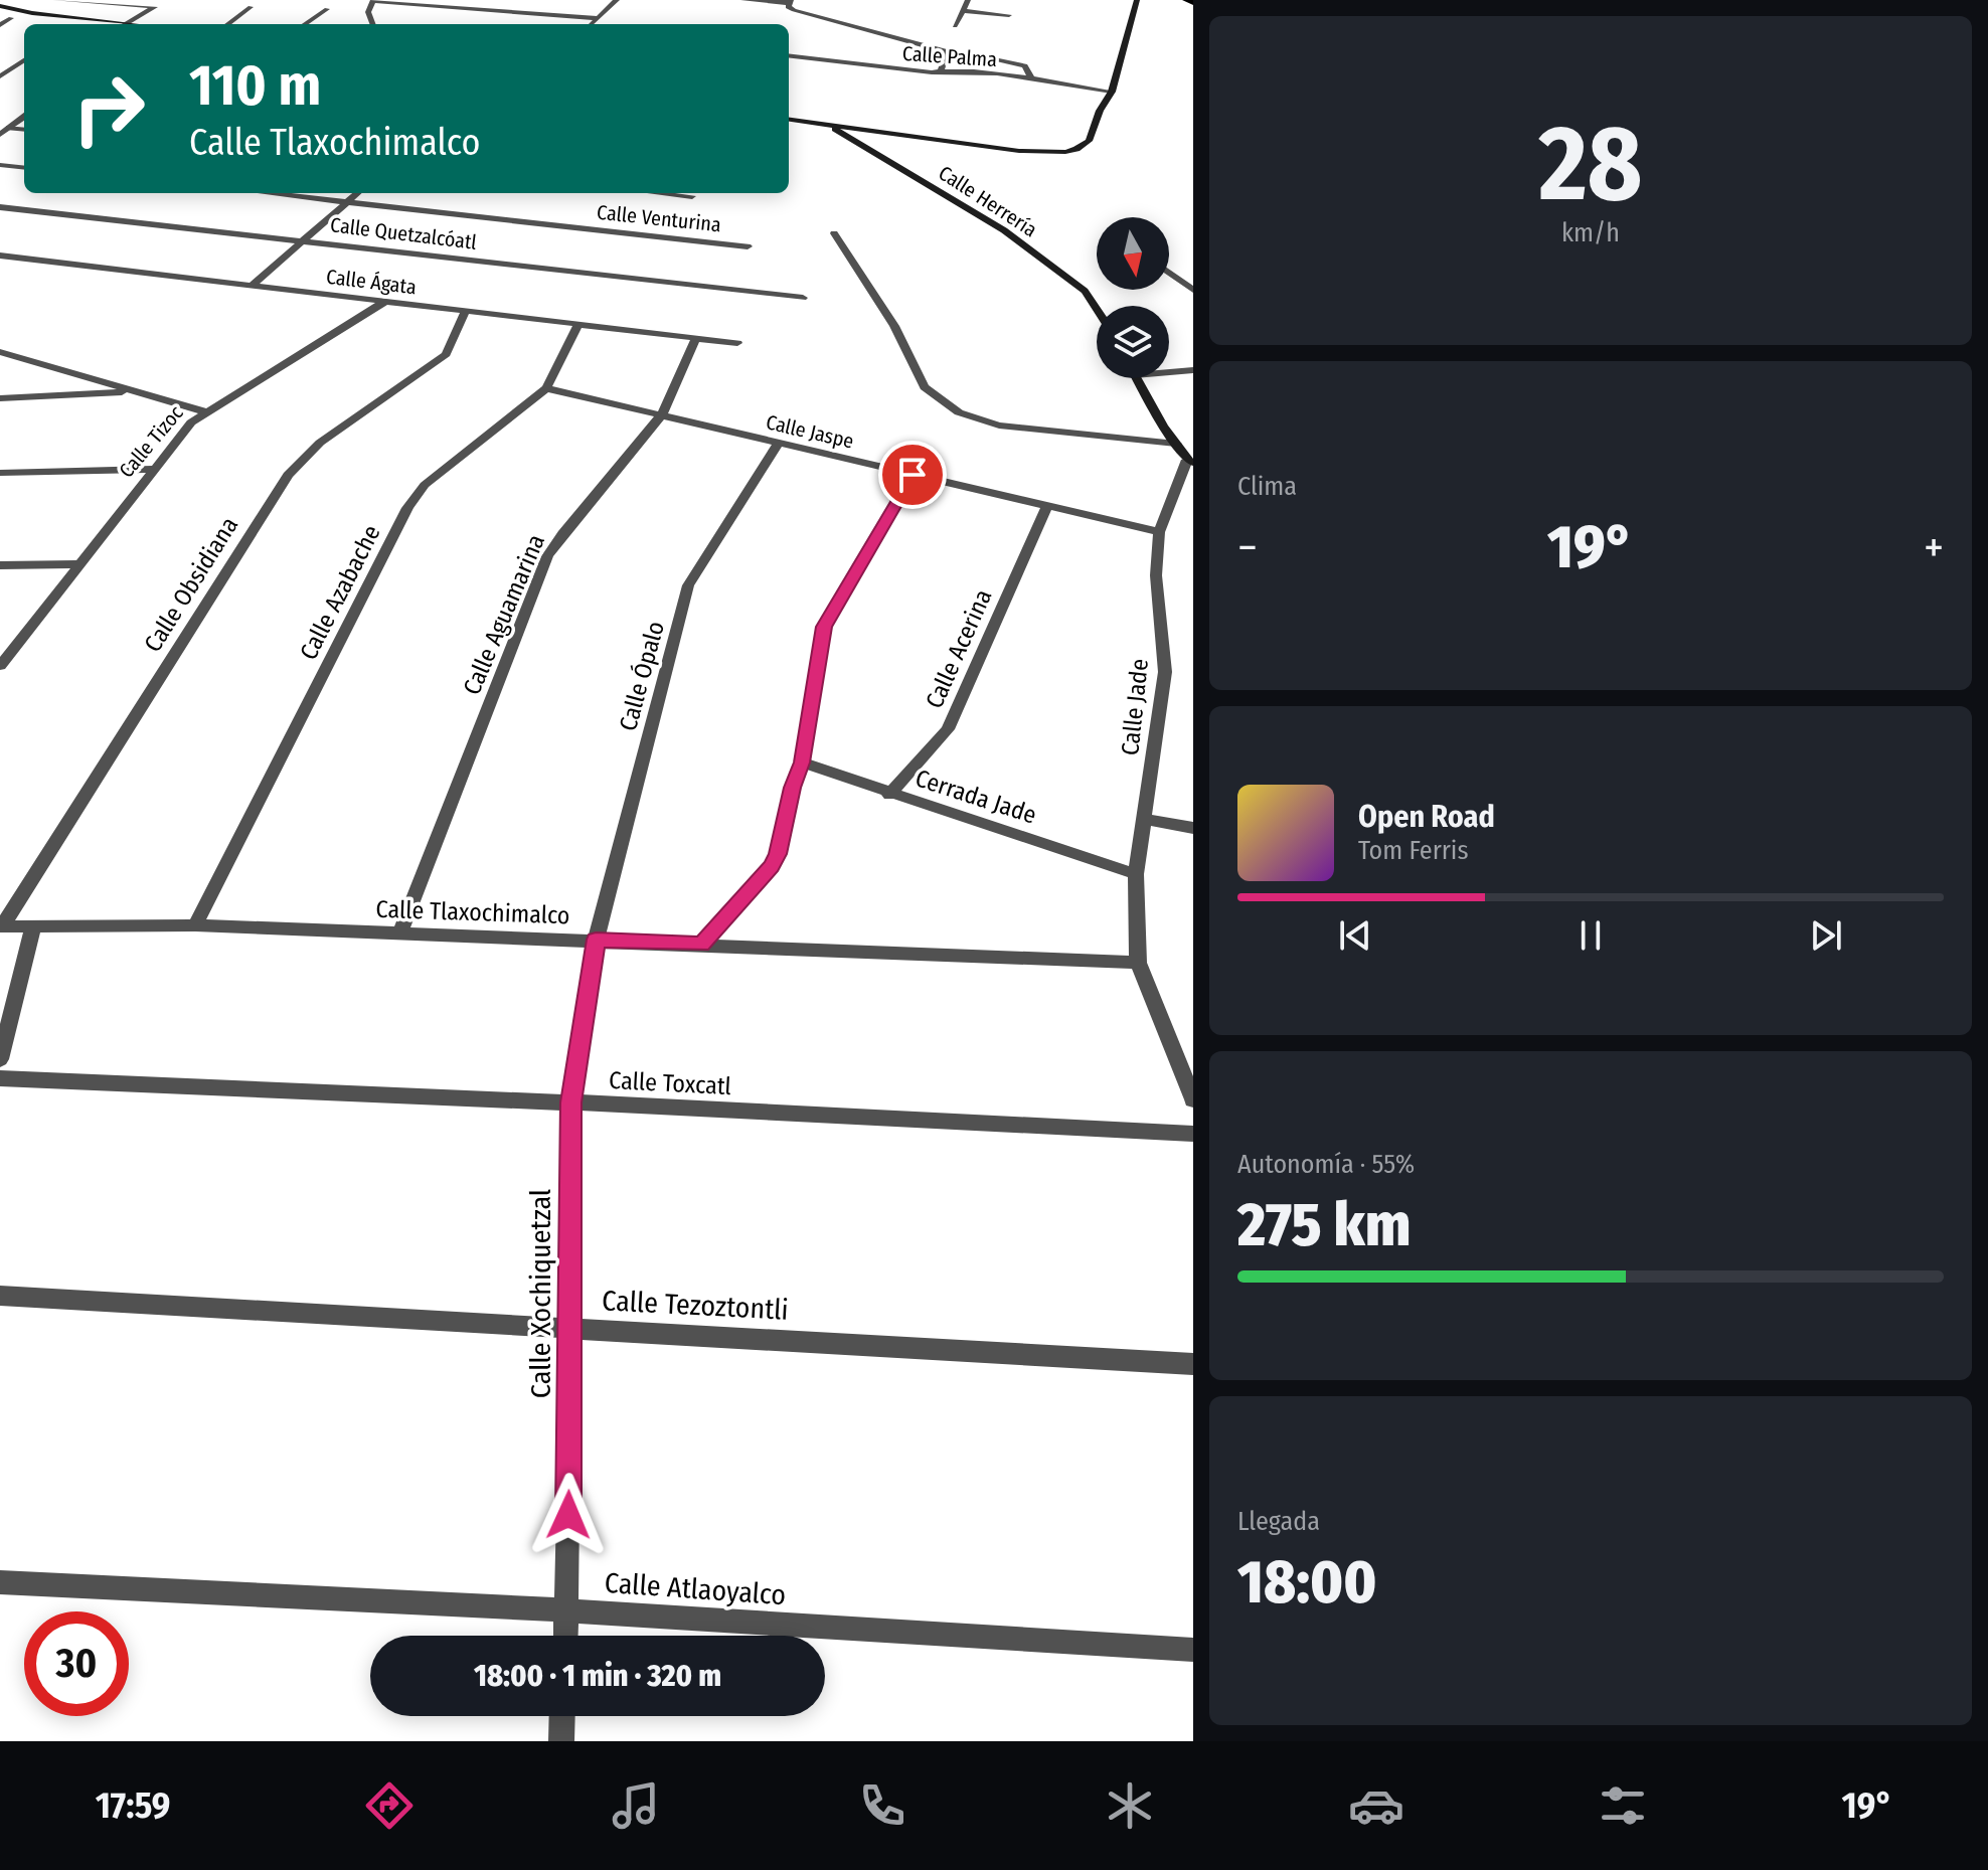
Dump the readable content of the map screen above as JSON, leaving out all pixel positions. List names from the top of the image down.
{
  "streets": {
    "main road": ["Calle Herrería"],
    "street": [
      "Calle Palma",
      "Calle Venturina",
      "Calle Quetzalcóatl",
      "Calle Ágata",
      "Calle Jaspe",
      "Calle Tizoc",
      "Calle Obsidiana",
      "Calle Azabache",
      "Calle Aguamarina",
      "Calle Acerina",
      "Calle Ópalo",
      "Calle Jade",
      "Cerrada Jade",
      "Calle Tlaxochimalco",
      "Calle Toxcatl",
      "Calle Xochiquetzal",
      "Calle Tezoztontli",
      "Calle Atlaoyalco"
    ]
  },
  "crossings": [
    ["Calle Ágata", "Calle Tizoc"],
    ["Calle Ágata", "Calle Obsidiana"],
    ["Calle Ágata", "Calle Azabache"],
    ["Calle Ágata", "Calle Aguamarina"],
    ["Calle Jaspe", "Calle Azabache"],
    ["Calle Jaspe", "Calle Aguamarina"],
    ["Calle Jaspe", "Calle Acerina"],
    ["Calle Jaspe", "Calle Ópalo"],
    ["Calle Jaspe", "Calle Jade"],
    ["Calle Obsidiana", "Calle Tlaxochimalco"],
    ["Calle Azabache", "Calle Tlaxochimalco"],
    ["Calle Aguamarina", "Calle Tlaxochimalco"],
    ["Calle Acerina", "Cerrada Jade"],
    ["Calle Ópalo", "Calle Tlaxochimalco"],
    ["Calle Ópalo", "Calle Xochiquetzal"],
    ["Calle Jade", "Cerrada Jade"],
    ["Calle Jade", "Calle Tlaxochimalco"],
    ["Calle Tlaxochimalco", "Calle Xochiquetzal"],
    ["Calle Toxcatl", "Calle Xochiquetzal"],
    ["Calle Xochiquetzal", "Calle Tezoztontli"],
    ["Calle Xochiquetzal", "Calle Atlaoyalco"]
  ],
  "north": "bottom",
  "page": {
    "tile": [
      ["28", "km/h"],
      "Clima",
      ["Autonomía · 55%", "275 km"],
      ["Llegada", "18:00"]
    ],
    "turn": ["110 m", "Calle Tlaxochimalco"],
    "heat": ["−", "19°", "+"],
    "song": ["Open Road", "Tom Ferris"],
    "limit": "30",
    "trip": "18:00 · 1 min · 320 m",
    "tabs": ["17:59", "19°"]
  }
}
